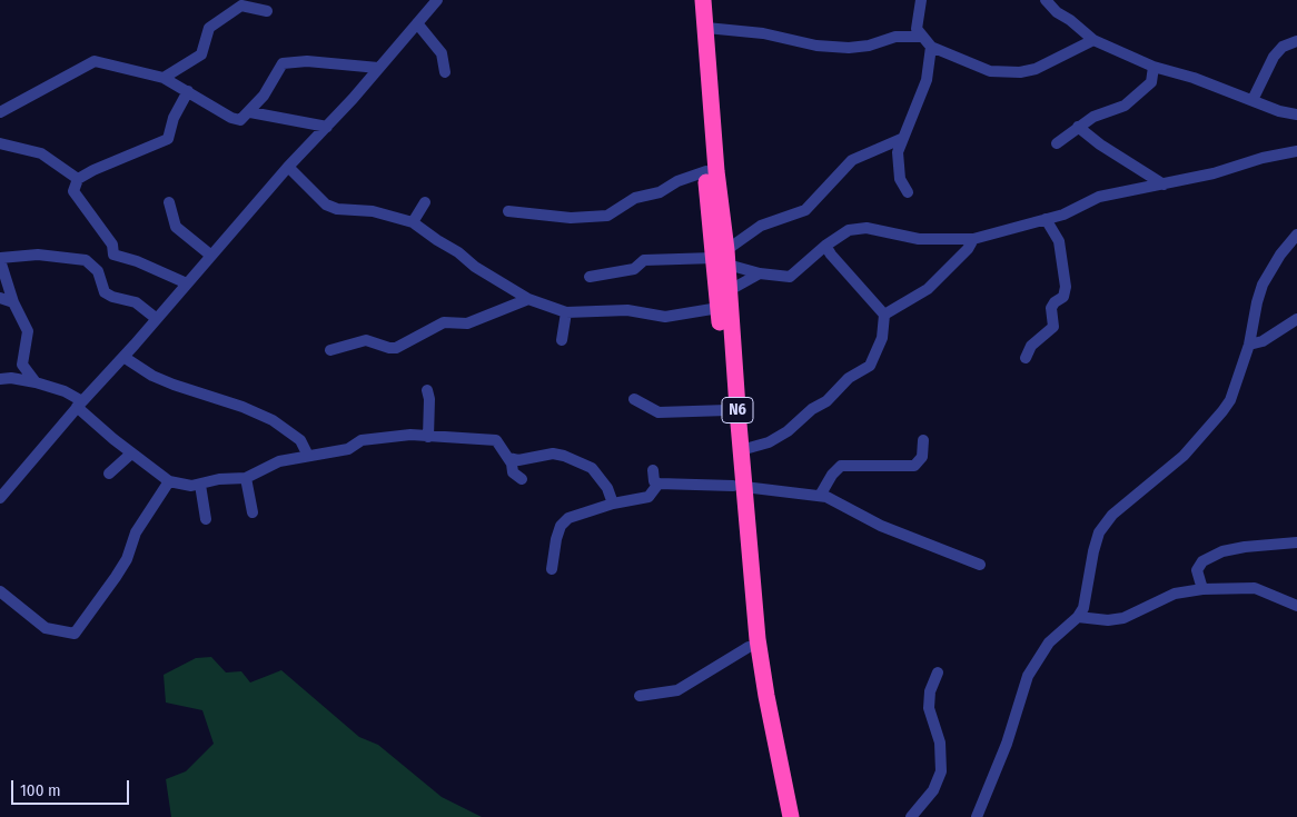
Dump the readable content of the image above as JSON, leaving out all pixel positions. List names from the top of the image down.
{
  "streets": {
    "highway": ["N6"]
  },
  "scale_bar": "100 m"
}
